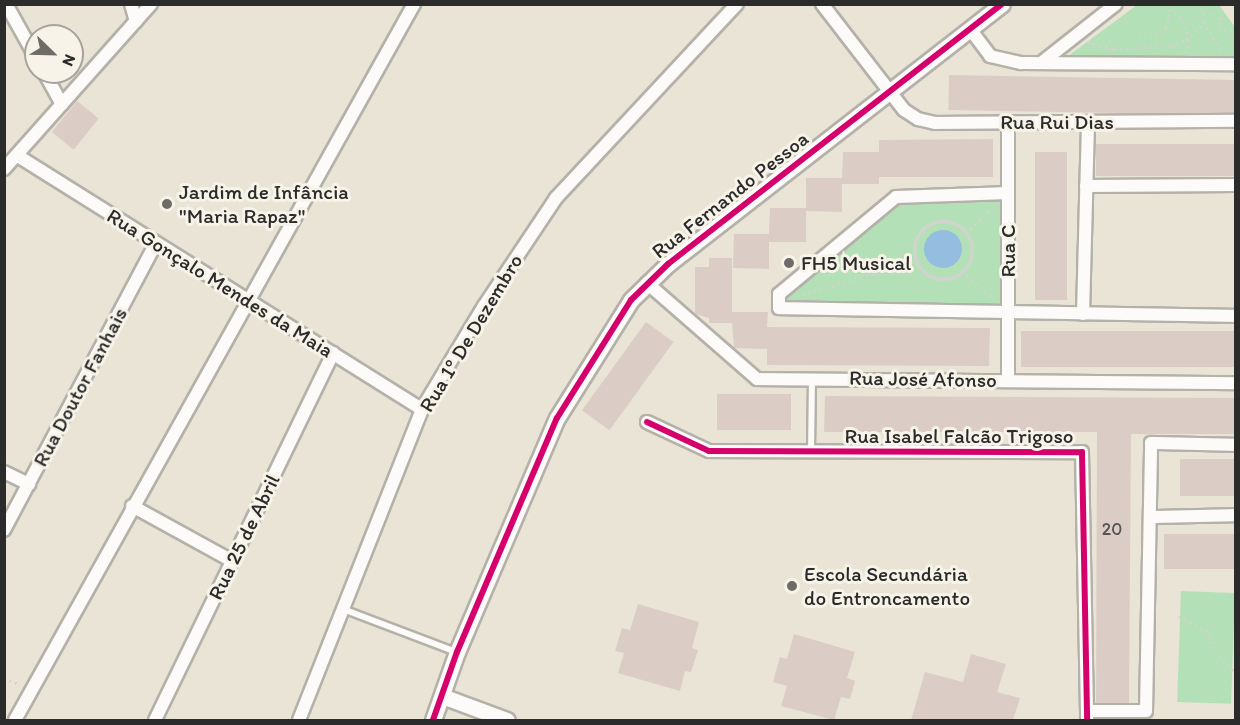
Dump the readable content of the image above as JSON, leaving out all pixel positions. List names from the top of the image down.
{
  "streets": {
    "street": [
      "Rua Rui Dias",
      "Rua Fernando Pessoa",
      "Rua C",
      "Rua Gonçalo Mendes da Maia",
      "Rua 1º De Dezembro",
      "Rua José Afonso",
      "Rua Doutor Fanhais",
      "Rua Isabel Falcão Trigoso",
      "Rua 25 de Abril"
    ]
  },
  "crossings": [
    ["Rua Rui Dias", "Rua Fernando Pessoa"],
    ["Rua Rui Dias", "Rua C"],
    ["Rua Fernando Pessoa", "Rua José Afonso"],
    ["Rua C", "Rua José Afonso"],
    ["Rua Gonçalo Mendes da Maia", "Rua 1º De Dezembro"],
    ["Rua Gonçalo Mendes da Maia", "Rua Doutor Fanhais"],
    ["Rua Gonçalo Mendes da Maia", "Rua 25 de Abril"]
  ],
  "places": ["Jardim de Infância \"Maria Rapaz\"", "FH5 Musical", "Escola Secundária do Entroncamento"],
  "house_numbers": ["20"],
  "north": "bottom right"
}
